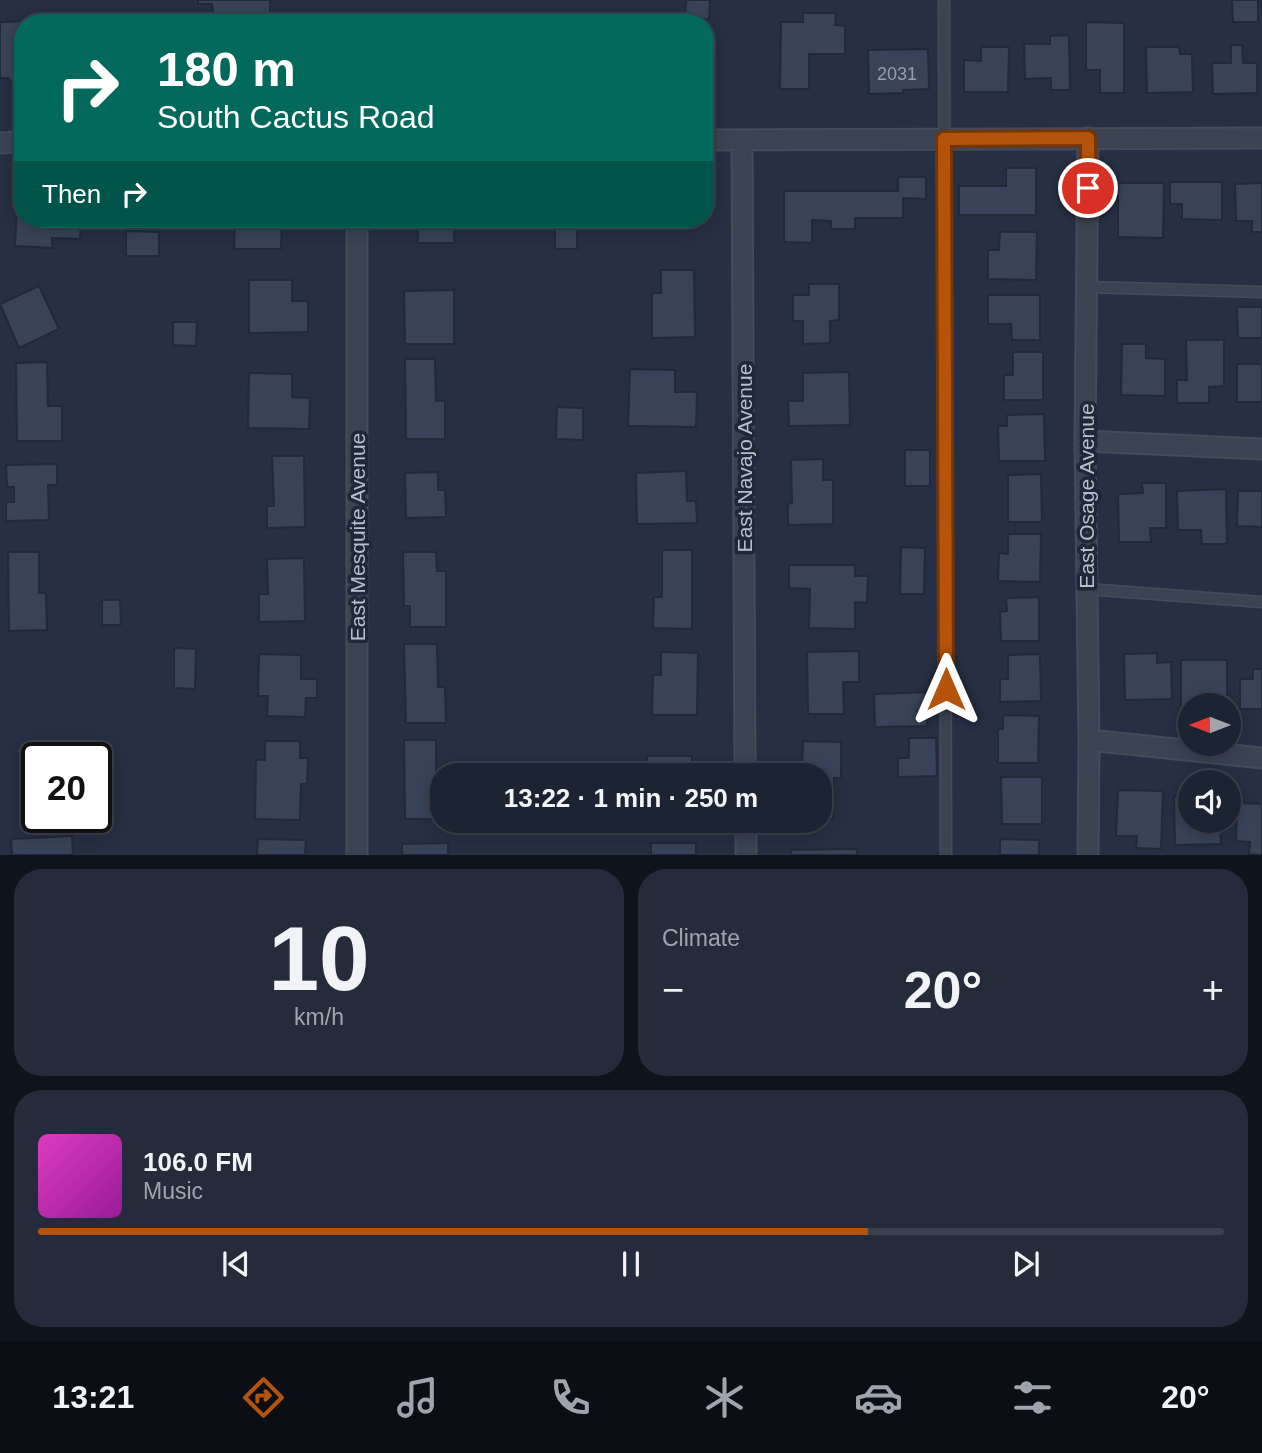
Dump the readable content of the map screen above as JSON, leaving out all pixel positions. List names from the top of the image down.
{
  "streets": {
    "street": ["East Navajo Avenue", "East Osage Avenue", "East Mesquite Avenue"]
  },
  "house_numbers": ["2031"],
  "north": "left",
  "page": {
    "turn": ["180 m", "South Cactus Road"],
    "then": "Then",
    "limit": "20",
    "trip": "13:22 · 1 min · 250 m",
    "tile": [
      ["10", "km/h"],
      "Climate"
    ],
    "heat": ["−", "20°", "+"],
    "song": ["106.0 FM", "Music"],
    "tabs": ["13:21", "20°"]
  }
}
